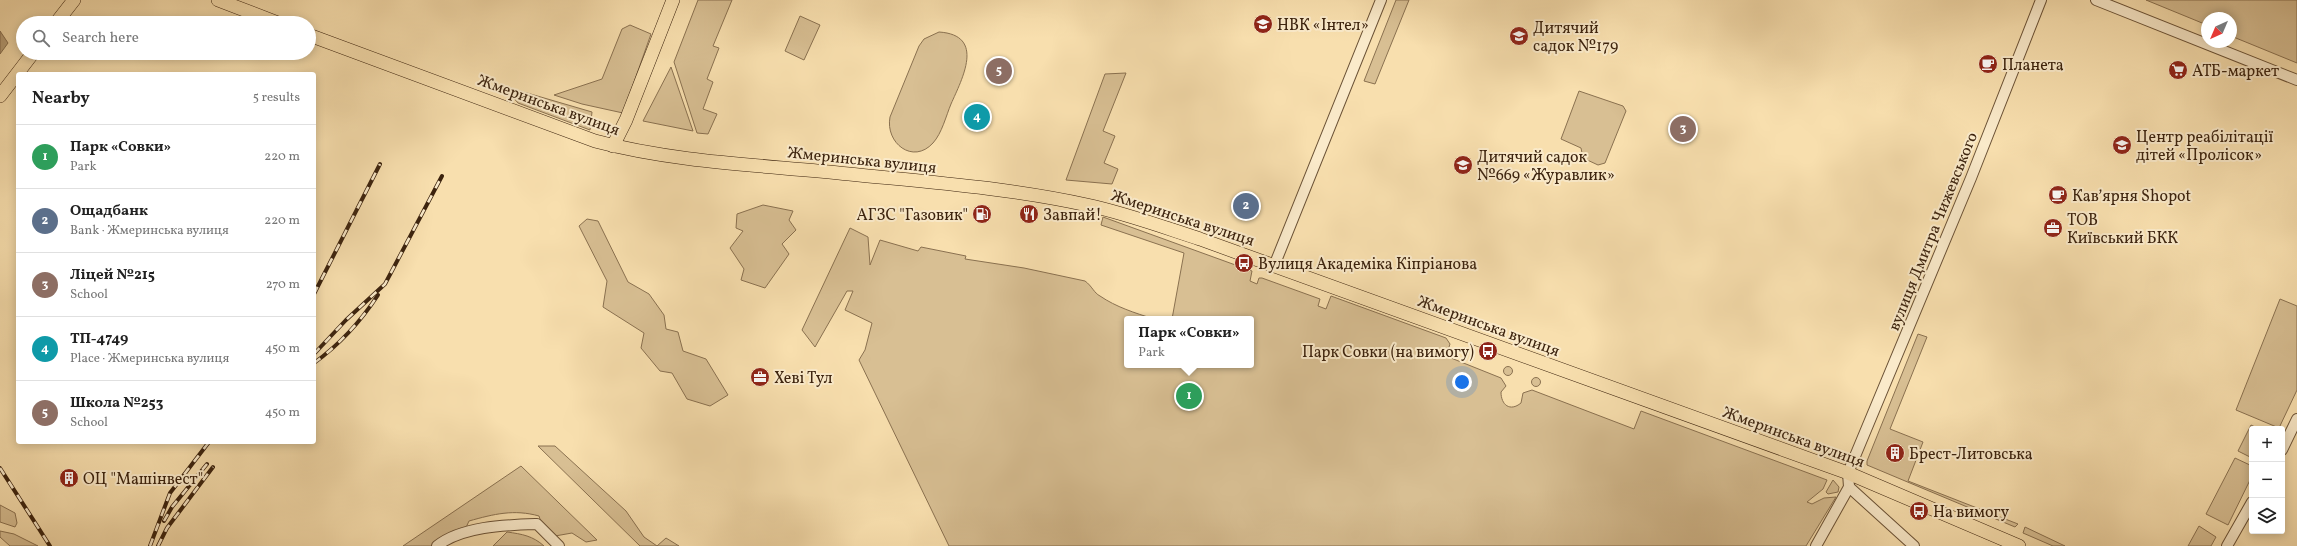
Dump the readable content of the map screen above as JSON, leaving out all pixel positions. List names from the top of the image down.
{
  "streets": {
    "main road": ["Жмеринська вулиця"],
    "street": ["вулиця Дмитра Чижевського"]
  },
  "crossings": [
    ["Жмеринська вулиця", "вулиця Дмитра Чижевського"]
  ],
  "places": {
    "school or university": [
      "НВК «Інтел»",
      "Дитячий садок №179",
      "Центр реабілітації дітей «Пролісок»",
      "Дитячий садок №669 «Журавлик»"
    ],
    "cafe": ["Планета", "Кавʼярня Shopot"],
    "supermarket": ["АТБ-маркет"],
    "fuel station": ["АГЗС \"Газовик\""],
    "restaurant": ["Завпай!"],
    "office": ["ТОВ Київський БКК", "Хеві Тул"],
    "bus stop": ["Вулиця Академіка Кіпріанова", "Парк Совки (на вимогу)", "На вимогу"],
    "building": ["Брест-Литовська", "ОЦ \"Машінвест\""]
  },
  "north": "bottom left",
  "page": {
    "search": "Search here",
    "pins": [
      "5",
      "4",
      "3",
      "2",
      "1"
    ],
    "heading": ["Nearby", "5 results"],
    "list": [
      {
        "mark": "1",
        "name": "Парк «Совки»",
        "note": "Park",
        "value": "220 m"
      },
      {
        "mark": "2",
        "name": "Ощадбанк",
        "note": "Bank · Жмеринська вулиця",
        "value": "220 m"
      },
      {
        "mark": "3",
        "name": "Ліцей №215",
        "note": "School",
        "value": "270 m"
      },
      {
        "mark": "4",
        "name": "ТП-4749",
        "note": "Place · Жмеринська вулиця",
        "value": "450 m"
      },
      {
        "mark": "5",
        "name": "Школа №253",
        "note": "School",
        "value": "450 m"
      }
    ],
    "popup": ["Парк «Совки»", "Park"],
    "map_buttons": ["+", "−"]
  }
}
